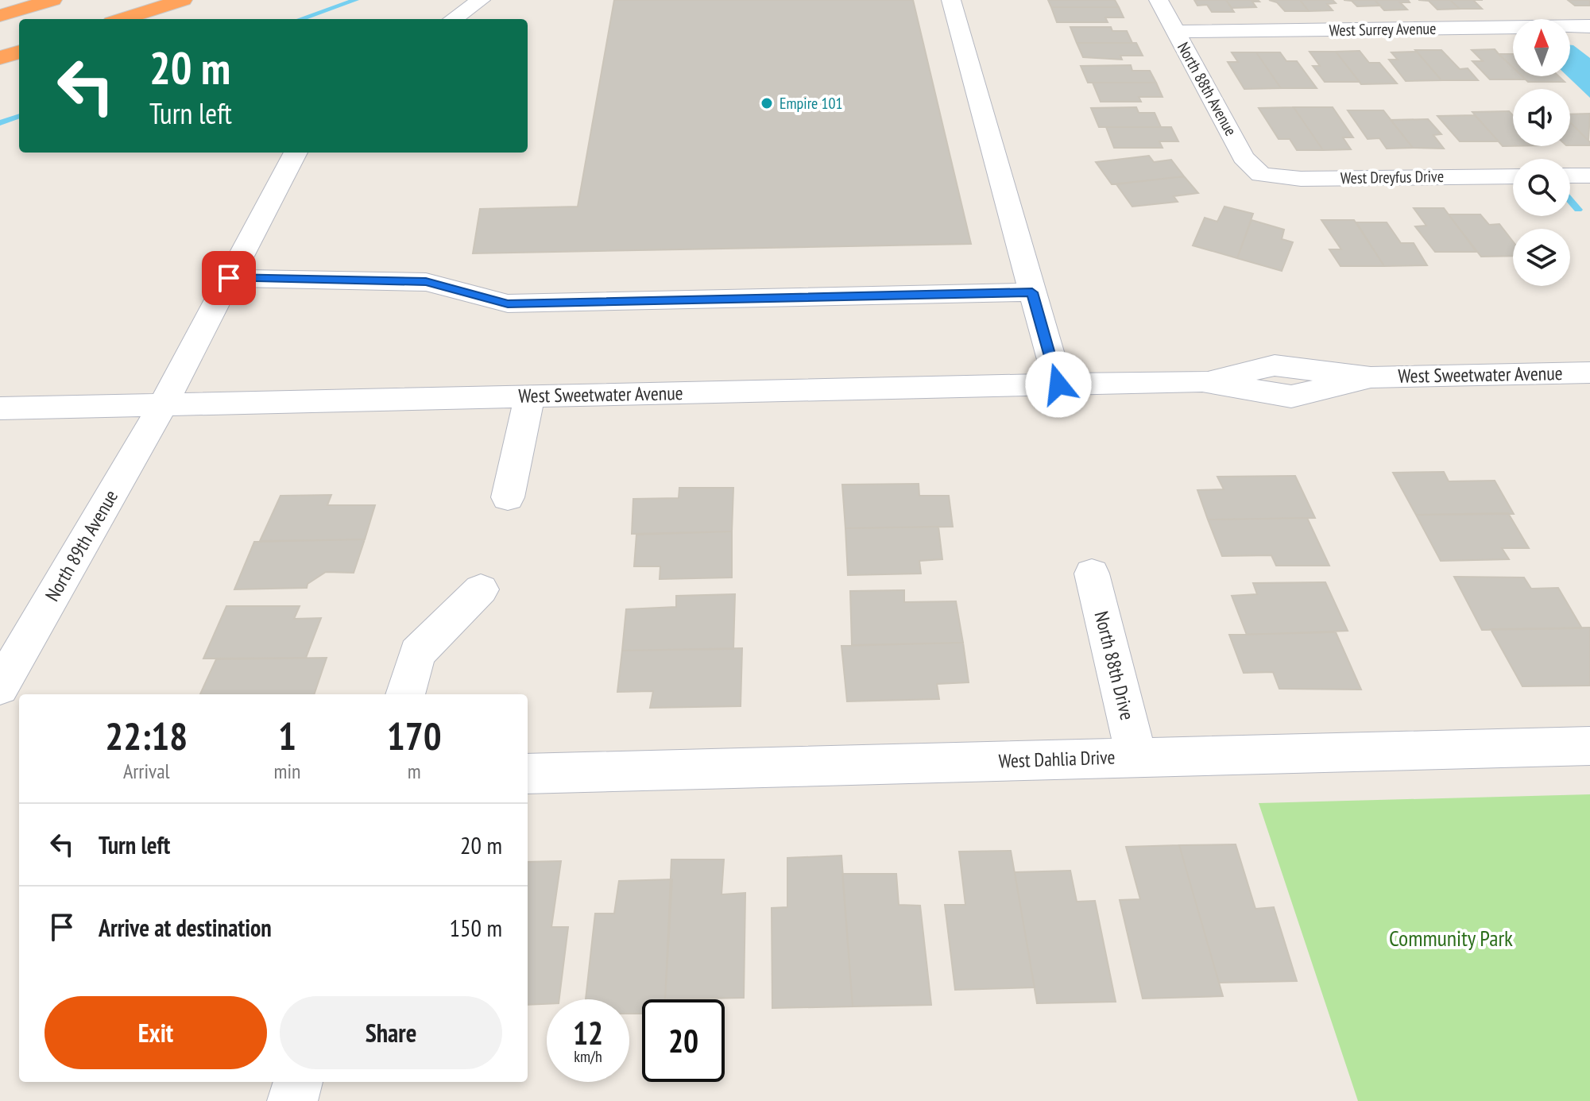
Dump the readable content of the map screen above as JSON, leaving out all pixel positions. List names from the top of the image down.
{
  "streets": {
    "street": [
      "West Surrey Avenue",
      "North 88th Avenue",
      "West Dreyfus Drive",
      "West Sweetwater Avenue",
      "North 89th Avenue",
      "North 88th Drive",
      "West Dahlia Drive"
    ]
  },
  "crossings": [
    ["West Surrey Avenue", "North 88th Avenue"],
    ["North 88th Avenue", "West Dreyfus Drive"],
    ["West Sweetwater Avenue", "North 89th Avenue"],
    ["North 88th Drive", "West Dahlia Drive"]
  ],
  "parks": ["Community Park"],
  "places": ["Empire 101"],
  "north": "top",
  "page": {
    "turn": ["20 m", "Turn left"],
    "eta": [
      "22:18",
      "Arrival",
      "1",
      "min",
      "170",
      "m"
    ],
    "list": [
      {
        "name": "Turn left",
        "value": "20 m"
      },
      {
        "name": "Arrive at destination",
        "value": "150 m"
      }
    ],
    "buttons": ["Exit", "Share"],
    "speed": "12 km/h",
    "limit": "20"
  }
}
